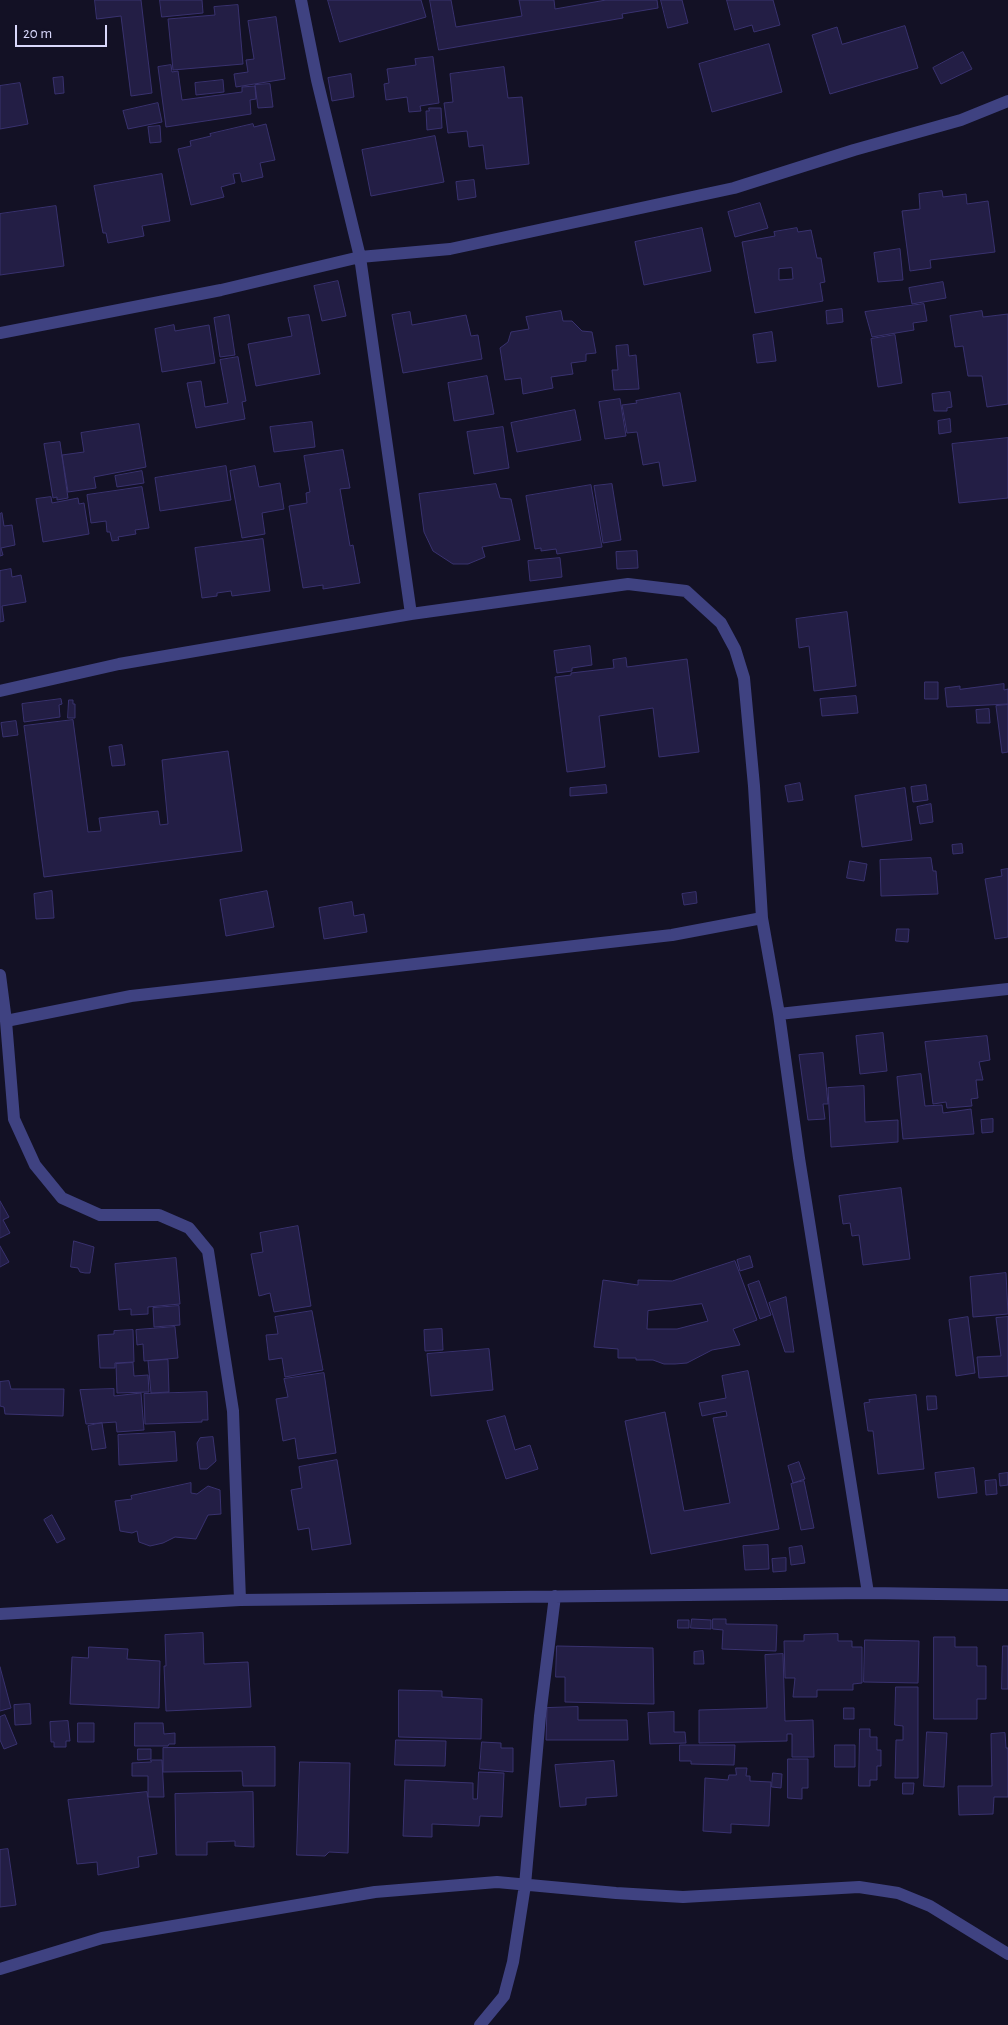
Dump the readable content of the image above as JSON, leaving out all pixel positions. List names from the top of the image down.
{
  "scale_bar": "20 m"
}
